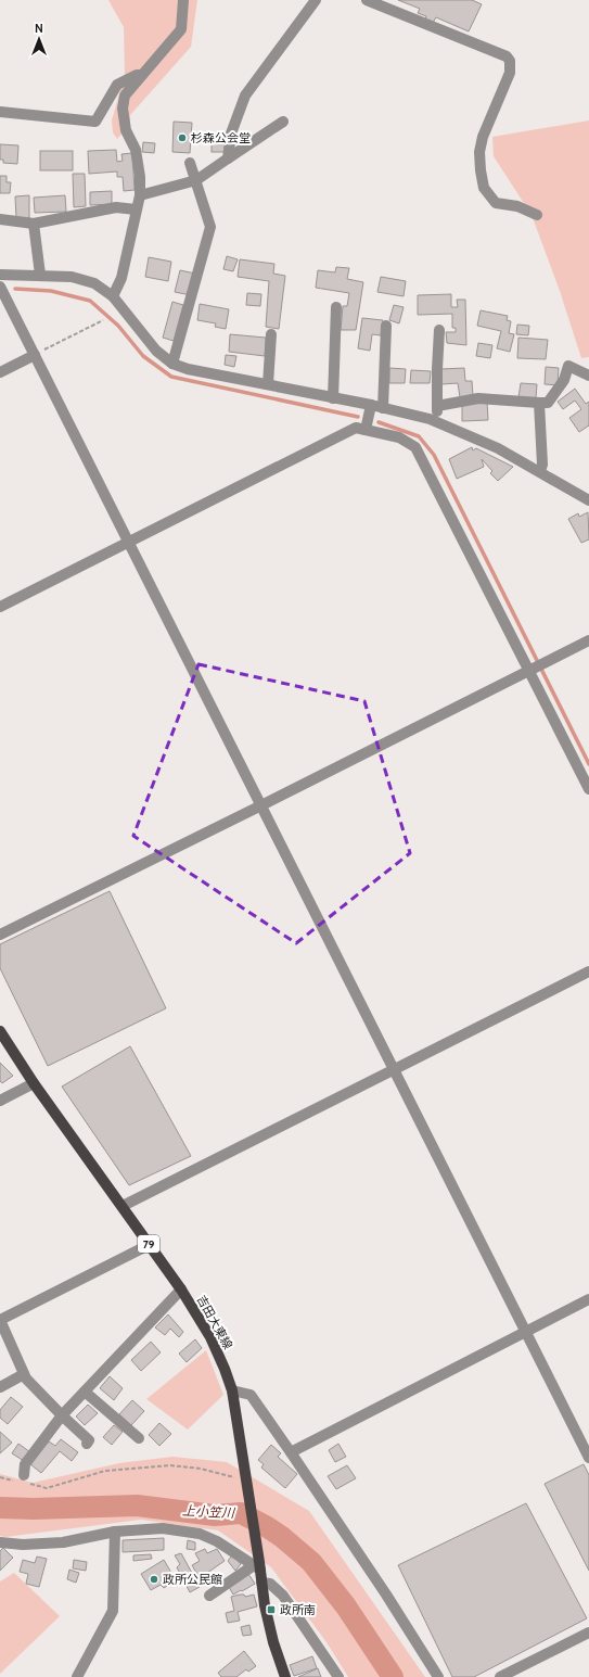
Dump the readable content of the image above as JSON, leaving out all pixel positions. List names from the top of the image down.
{
  "streets": {
    "main road": ["79", "吉田大東線"]
  },
  "water": ["上小笠川"],
  "places": {
    "other": ["杉森公会堂", "政所公民館"],
    "transit": ["政所南"]
  },
  "north": "top"
}
